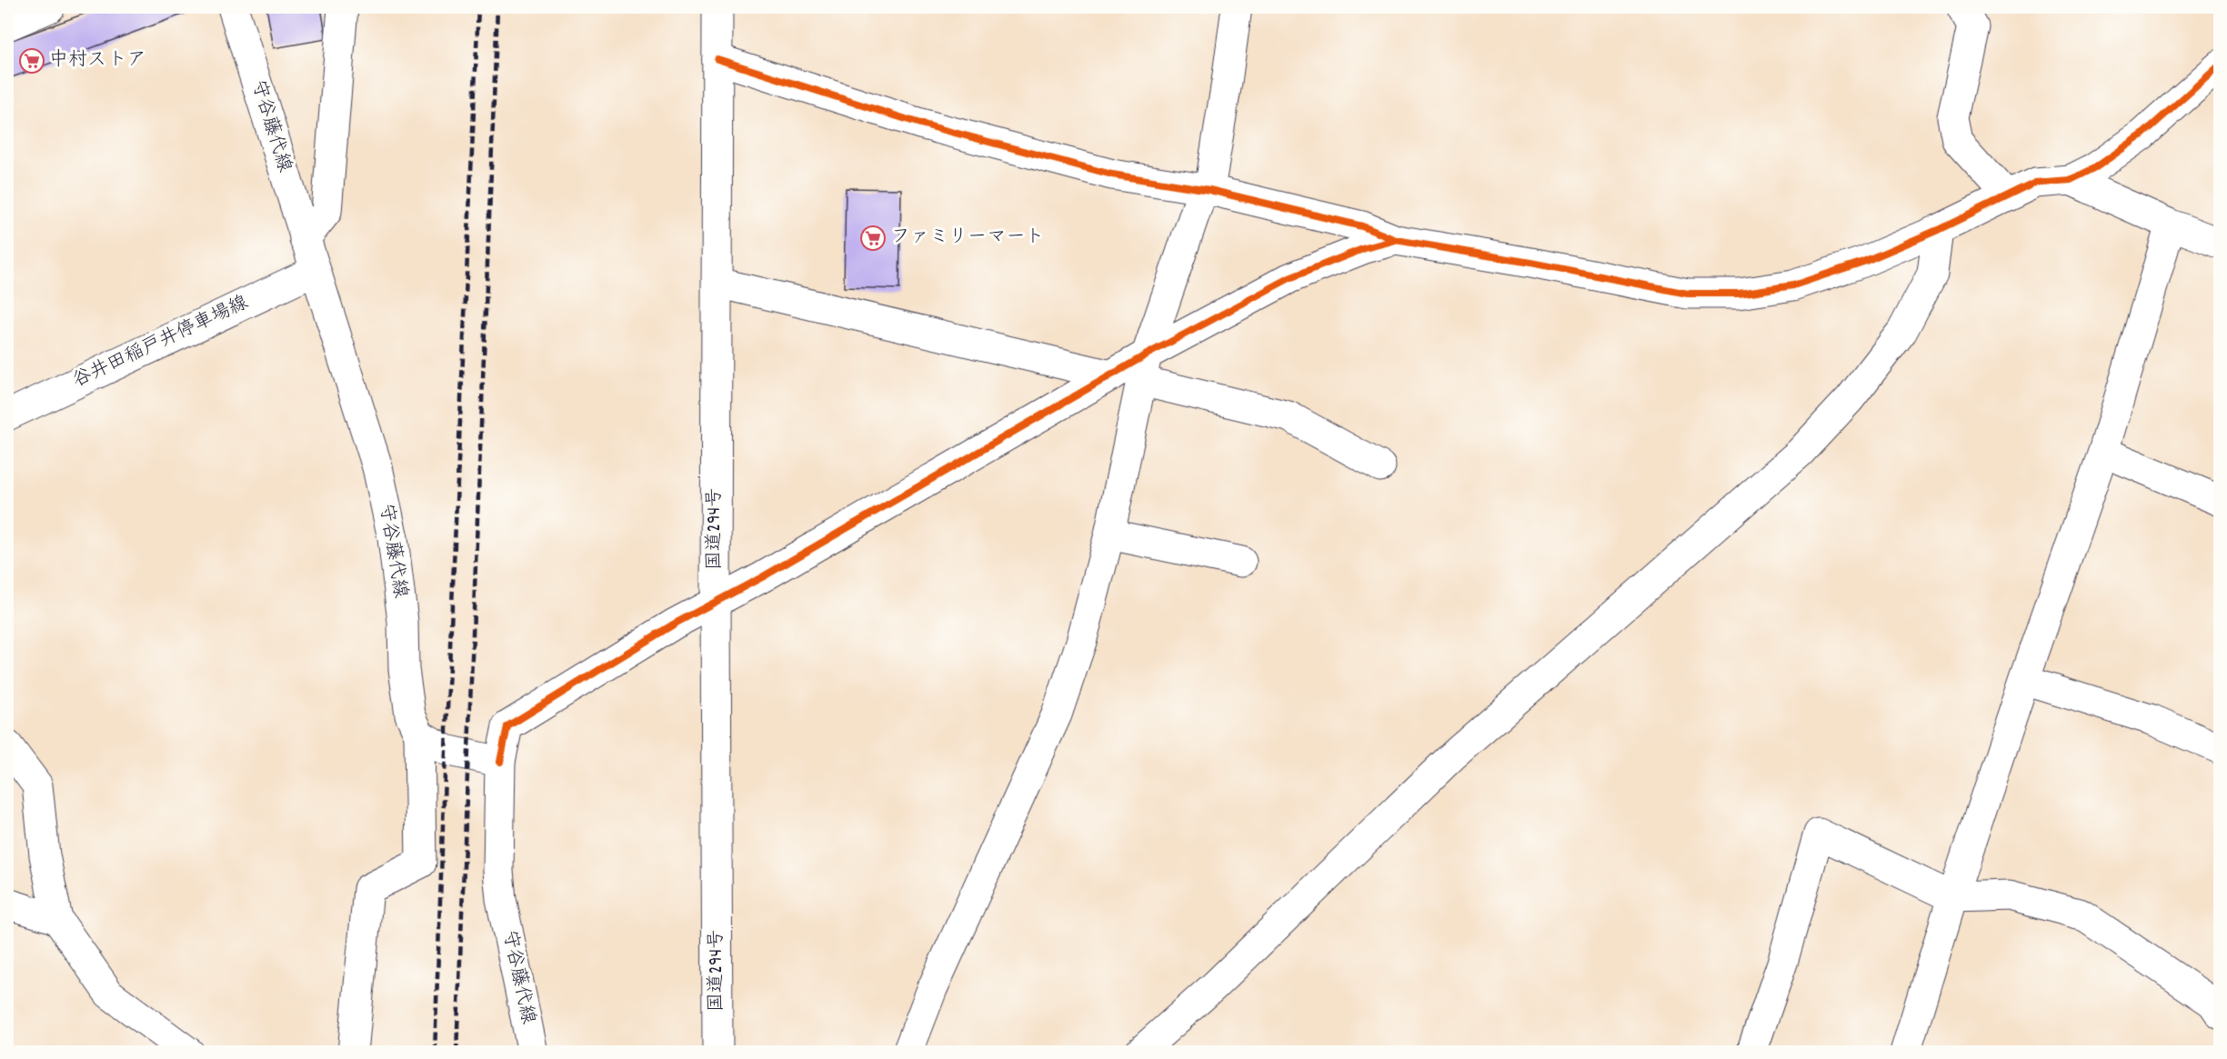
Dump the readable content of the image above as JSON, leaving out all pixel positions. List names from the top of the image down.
{
  "streets": {
    "main road": ["守谷藤代線", "谷井田稲戸井停車場線", "国道294号"]
  },
  "crossings": [
    ["守谷藤代線", "谷井田稲戸井停車場線"],
    ["守谷藤代線", "国道294号"]
  ],
  "places": {
    "supermarket": ["中村ストア", "ファミリーマート"]
  }
}
